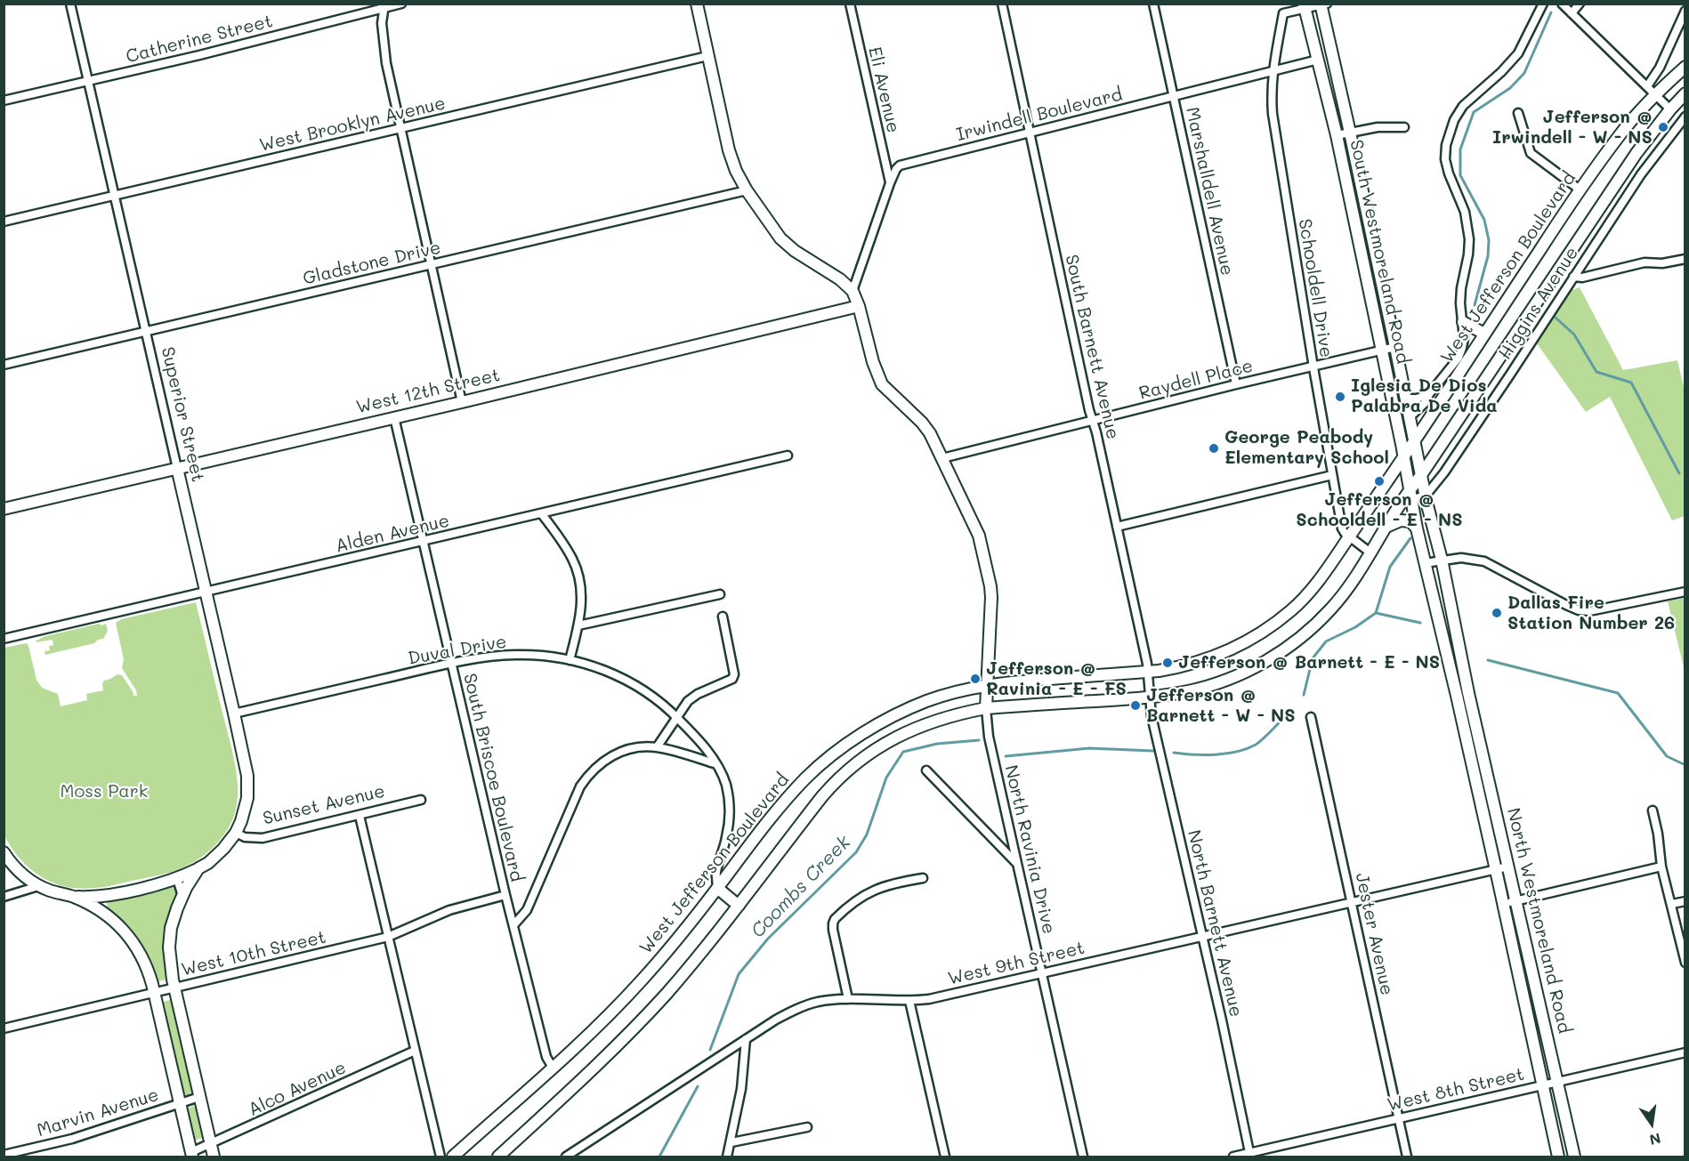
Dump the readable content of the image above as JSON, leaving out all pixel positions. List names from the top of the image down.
{
  "streets": {
    "main road": [
      "South Westmoreland Road",
      "West Jefferson Boulevard",
      "West 12th Street",
      "Superior Street",
      "North Westmoreland Road"
    ],
    "street": [
      "Catherine Street",
      "Eli Avenue",
      "Irwindell Boulevard",
      "West Brooklyn Avenue",
      "Marshalldell Avenue",
      "Gladstone Drive",
      "Schooldell Drive",
      "Higgins Avenue",
      "South Barnett Avenue",
      "Raydell Place",
      "Alden Avenue",
      "Duval Drive",
      "South Briscoe Boulevard",
      "Sunset Avenue",
      "North Ravinia Drive",
      "North Barnett Avenue",
      "Jester Avenue",
      "West 10th Street",
      "West 9th Street",
      "Alco Avenue",
      "West 8th Street",
      "Marvin Avenue"
    ]
  },
  "crossings": [
    ["Catherine Street", "Superior Street"],
    ["Eli Avenue", "Irwindell Boulevard"],
    ["Irwindell Boulevard", "Marshalldell Avenue"],
    ["Irwindell Boulevard", "South Westmoreland Road"],
    ["Irwindell Boulevard", "Schooldell Drive"],
    ["Irwindell Boulevard", "South Barnett Avenue"],
    ["West Brooklyn Avenue", "Superior Street"],
    ["Marshalldell Avenue", "Raydell Place"],
    ["South Westmoreland Road", "West Jefferson Boulevard"],
    ["South Westmoreland Road", "Higgins Avenue"],
    ["South Westmoreland Road", "Raydell Place"],
    ["South Westmoreland Road", "North Westmoreland Road"],
    ["Gladstone Drive", "Superior Street"],
    ["West Jefferson Boulevard", "Schooldell Drive"],
    ["West Jefferson Boulevard", "South Barnett Avenue"],
    ["West Jefferson Boulevard", "Duval Drive"],
    ["West Jefferson Boulevard", "South Briscoe Boulevard"],
    ["Schooldell Drive", "Raydell Place"],
    ["South Barnett Avenue", "Raydell Place"],
    ["South Barnett Avenue", "North Barnett Avenue"],
    ["West 12th Street", "Superior Street"],
    ["West 12th Street", "South Briscoe Boulevard"],
    ["Superior Street", "Alden Avenue"],
    ["Superior Street", "Duval Drive"],
    ["Superior Street", "Sunset Avenue"],
    ["Alden Avenue", "South Briscoe Boulevard"],
    ["Duval Drive", "South Briscoe Boulevard"],
    ["South Briscoe Boulevard", "West 10th Street"],
    ["North Ravinia Drive", "West 9th Street"],
    ["North Westmoreland Road", "West 9th Street"],
    ["North Westmoreland Road", "West 8th Street"],
    ["North Barnett Avenue", "West 9th Street"],
    ["North Barnett Avenue", "West 8th Street"],
    ["Jester Avenue", "West 9th Street"],
    ["Jester Avenue", "West 8th Street"]
  ],
  "water": ["Coombs Creek"],
  "parks": ["Moss Park"],
  "places": [
    "Jefferson @ Irwindell - W - NS",
    "Iglesia De Dios Palabra De Vida",
    "George Peabody Elementary School",
    "Jefferson @ Schooldell - E - NS",
    "Dallas Fire Station Number 26",
    "Jefferson @ Barnett - E - NS",
    "Jefferson @ Ravinia - E - FS",
    "Jefferson @ Barnett - W - NS"
  ],
  "north": "bottom"
}
